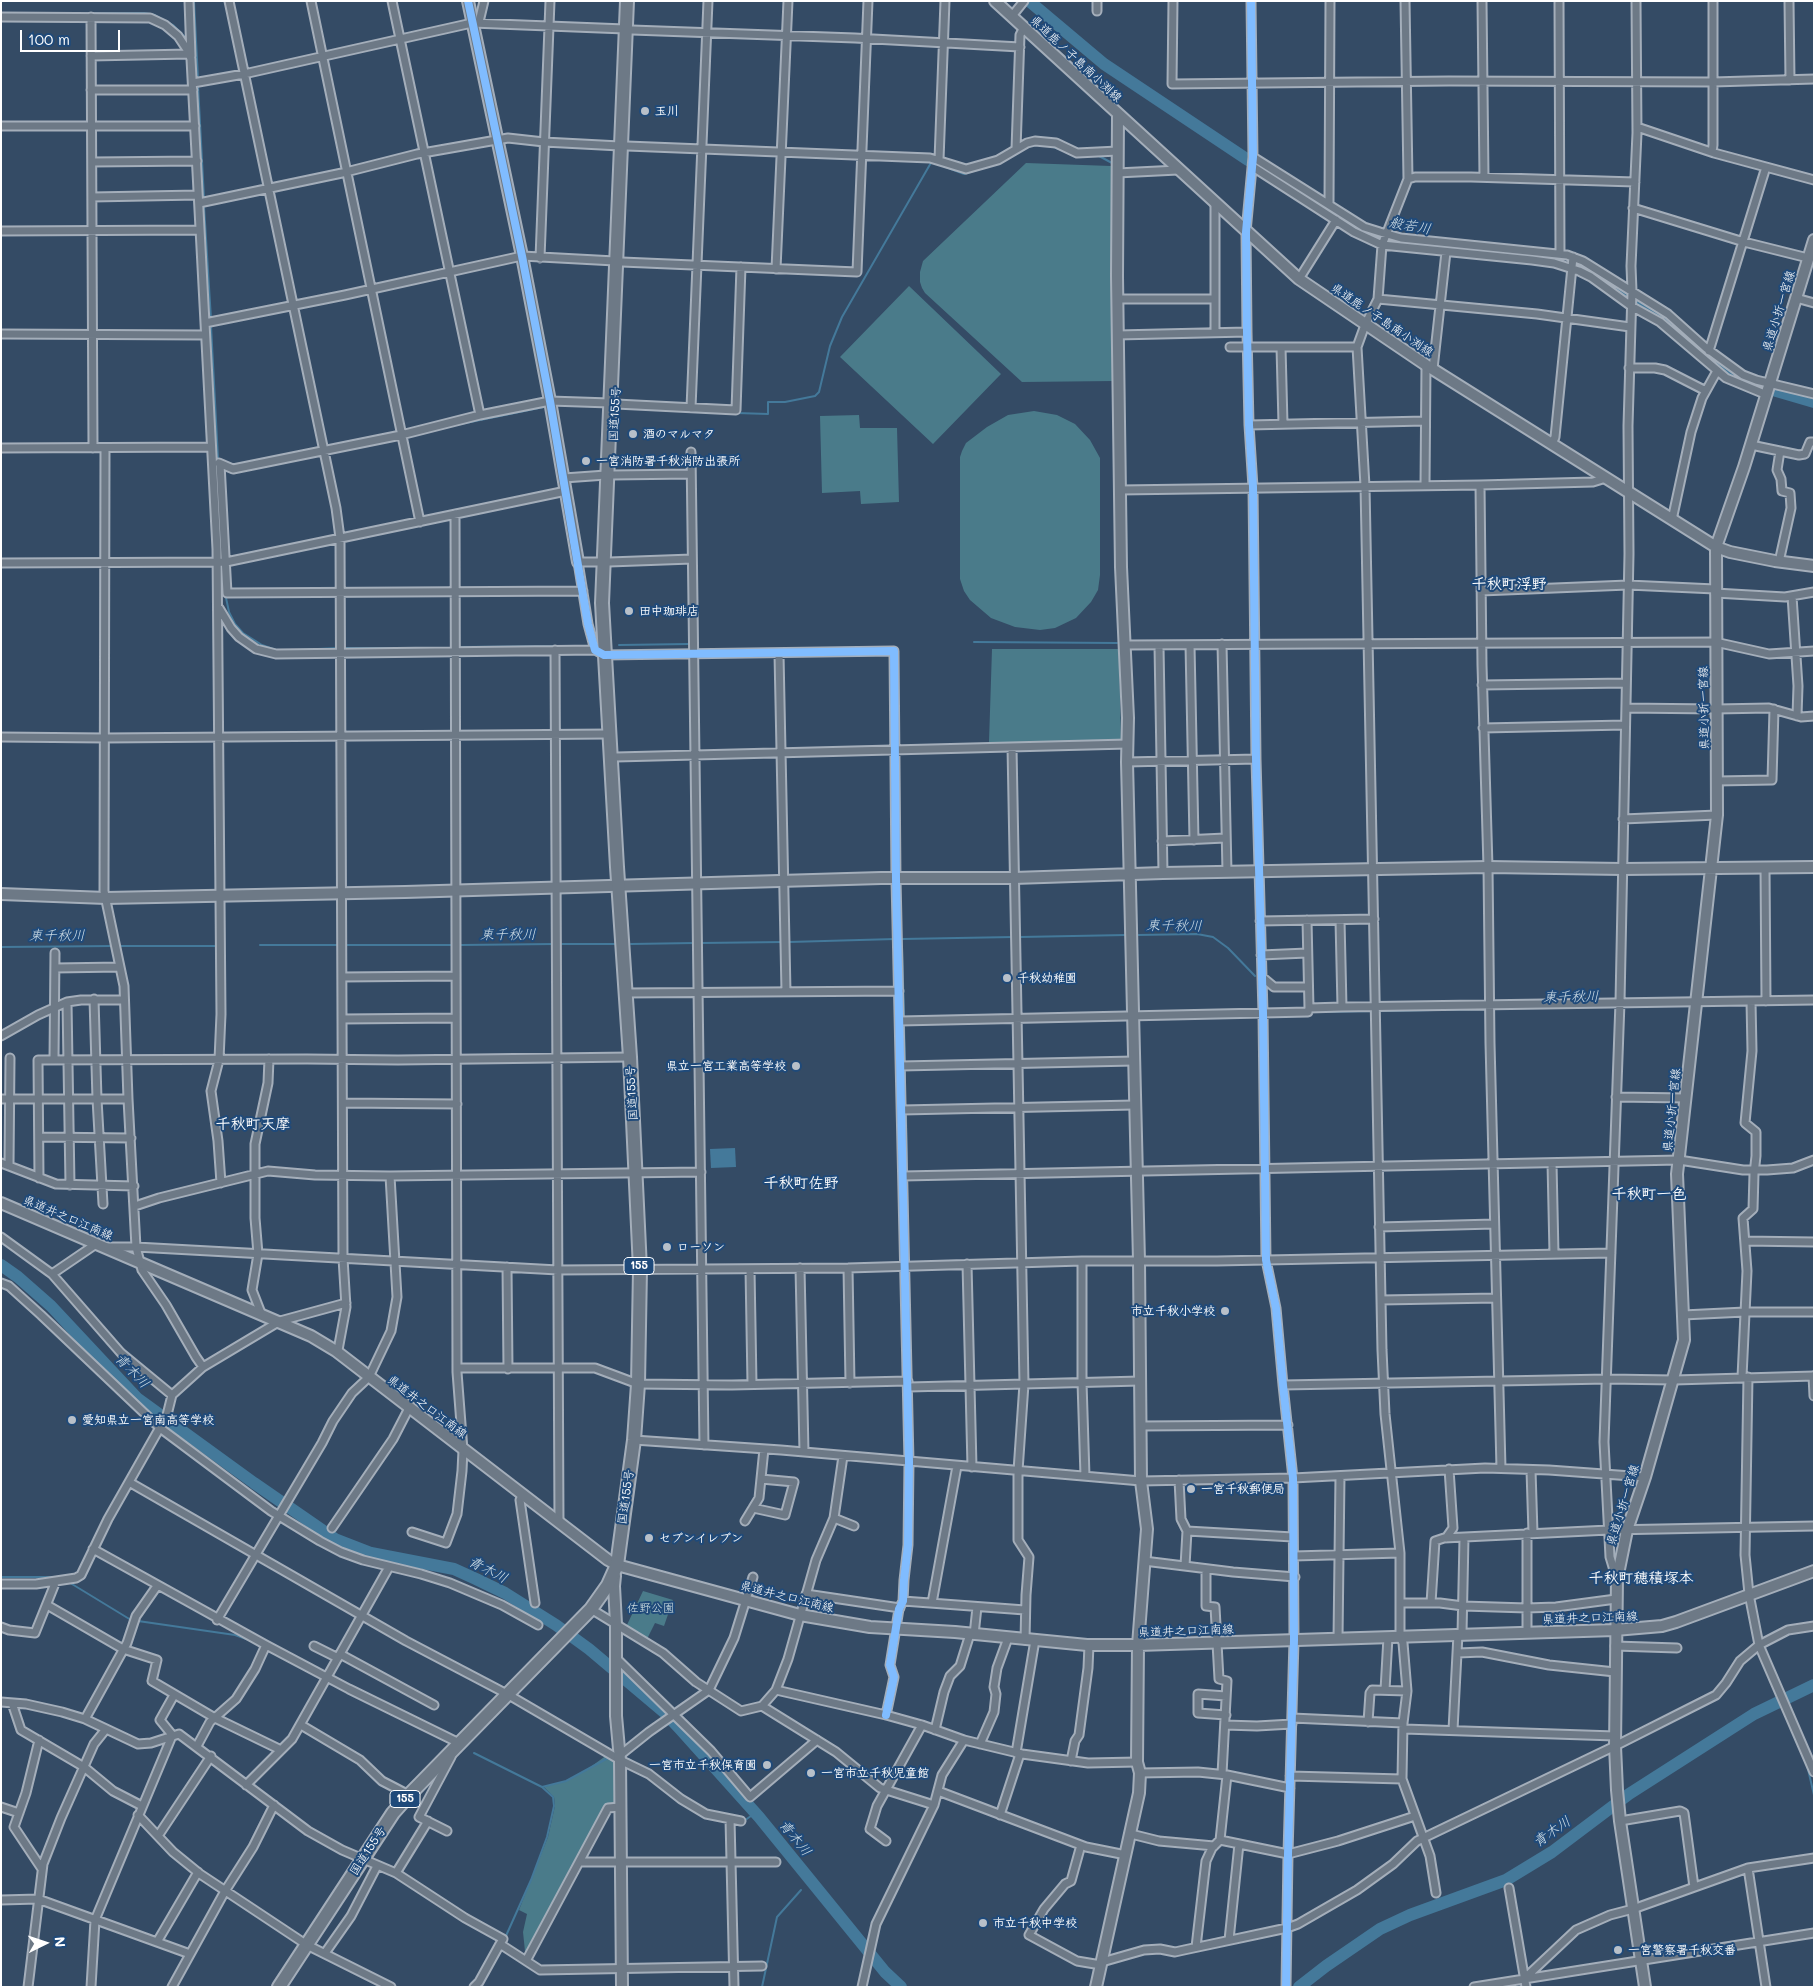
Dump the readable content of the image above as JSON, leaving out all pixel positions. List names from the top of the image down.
{
  "streets": {
    "highway": ["国道155号", "155"],
    "street": ["県道鹿ノ子島南小渕線", "県道小折一宮線", "県道井之口江南線"]
  },
  "crossings": [
    ["県道鹿ノ子島南小渕線", "県道小折一宮線"],
    ["県道小折一宮線", "県道井之口江南線"],
    ["国道155号", "県道井之口江南線"]
  ],
  "districts": [
    "千秋町浮野",
    "千秋町天摩",
    "千秋町佐野",
    "千秋町一色",
    "千秋町穂積塚本"
  ],
  "water": ["般若川", "東千秋川", "青木川"],
  "parks": ["佐野公園"],
  "places": [
    "玉川",
    "酒のマルマタ",
    "一宮消防署千秋消防出張所",
    "田中珈琲店",
    "千秋幼稚園",
    "県立一宮工業高等学校",
    "ローソン",
    "市立千秋小学校",
    "愛知県立一宮南高等学校",
    "一宮千秋郵便局",
    "セブンイレブン",
    "一宮市立千秋保育園",
    "一宮市立千秋児童館",
    "市立千秋中学校",
    "一宮警察署千秋交番"
  ],
  "scale_bar": "100 m",
  "north": "right"
}
